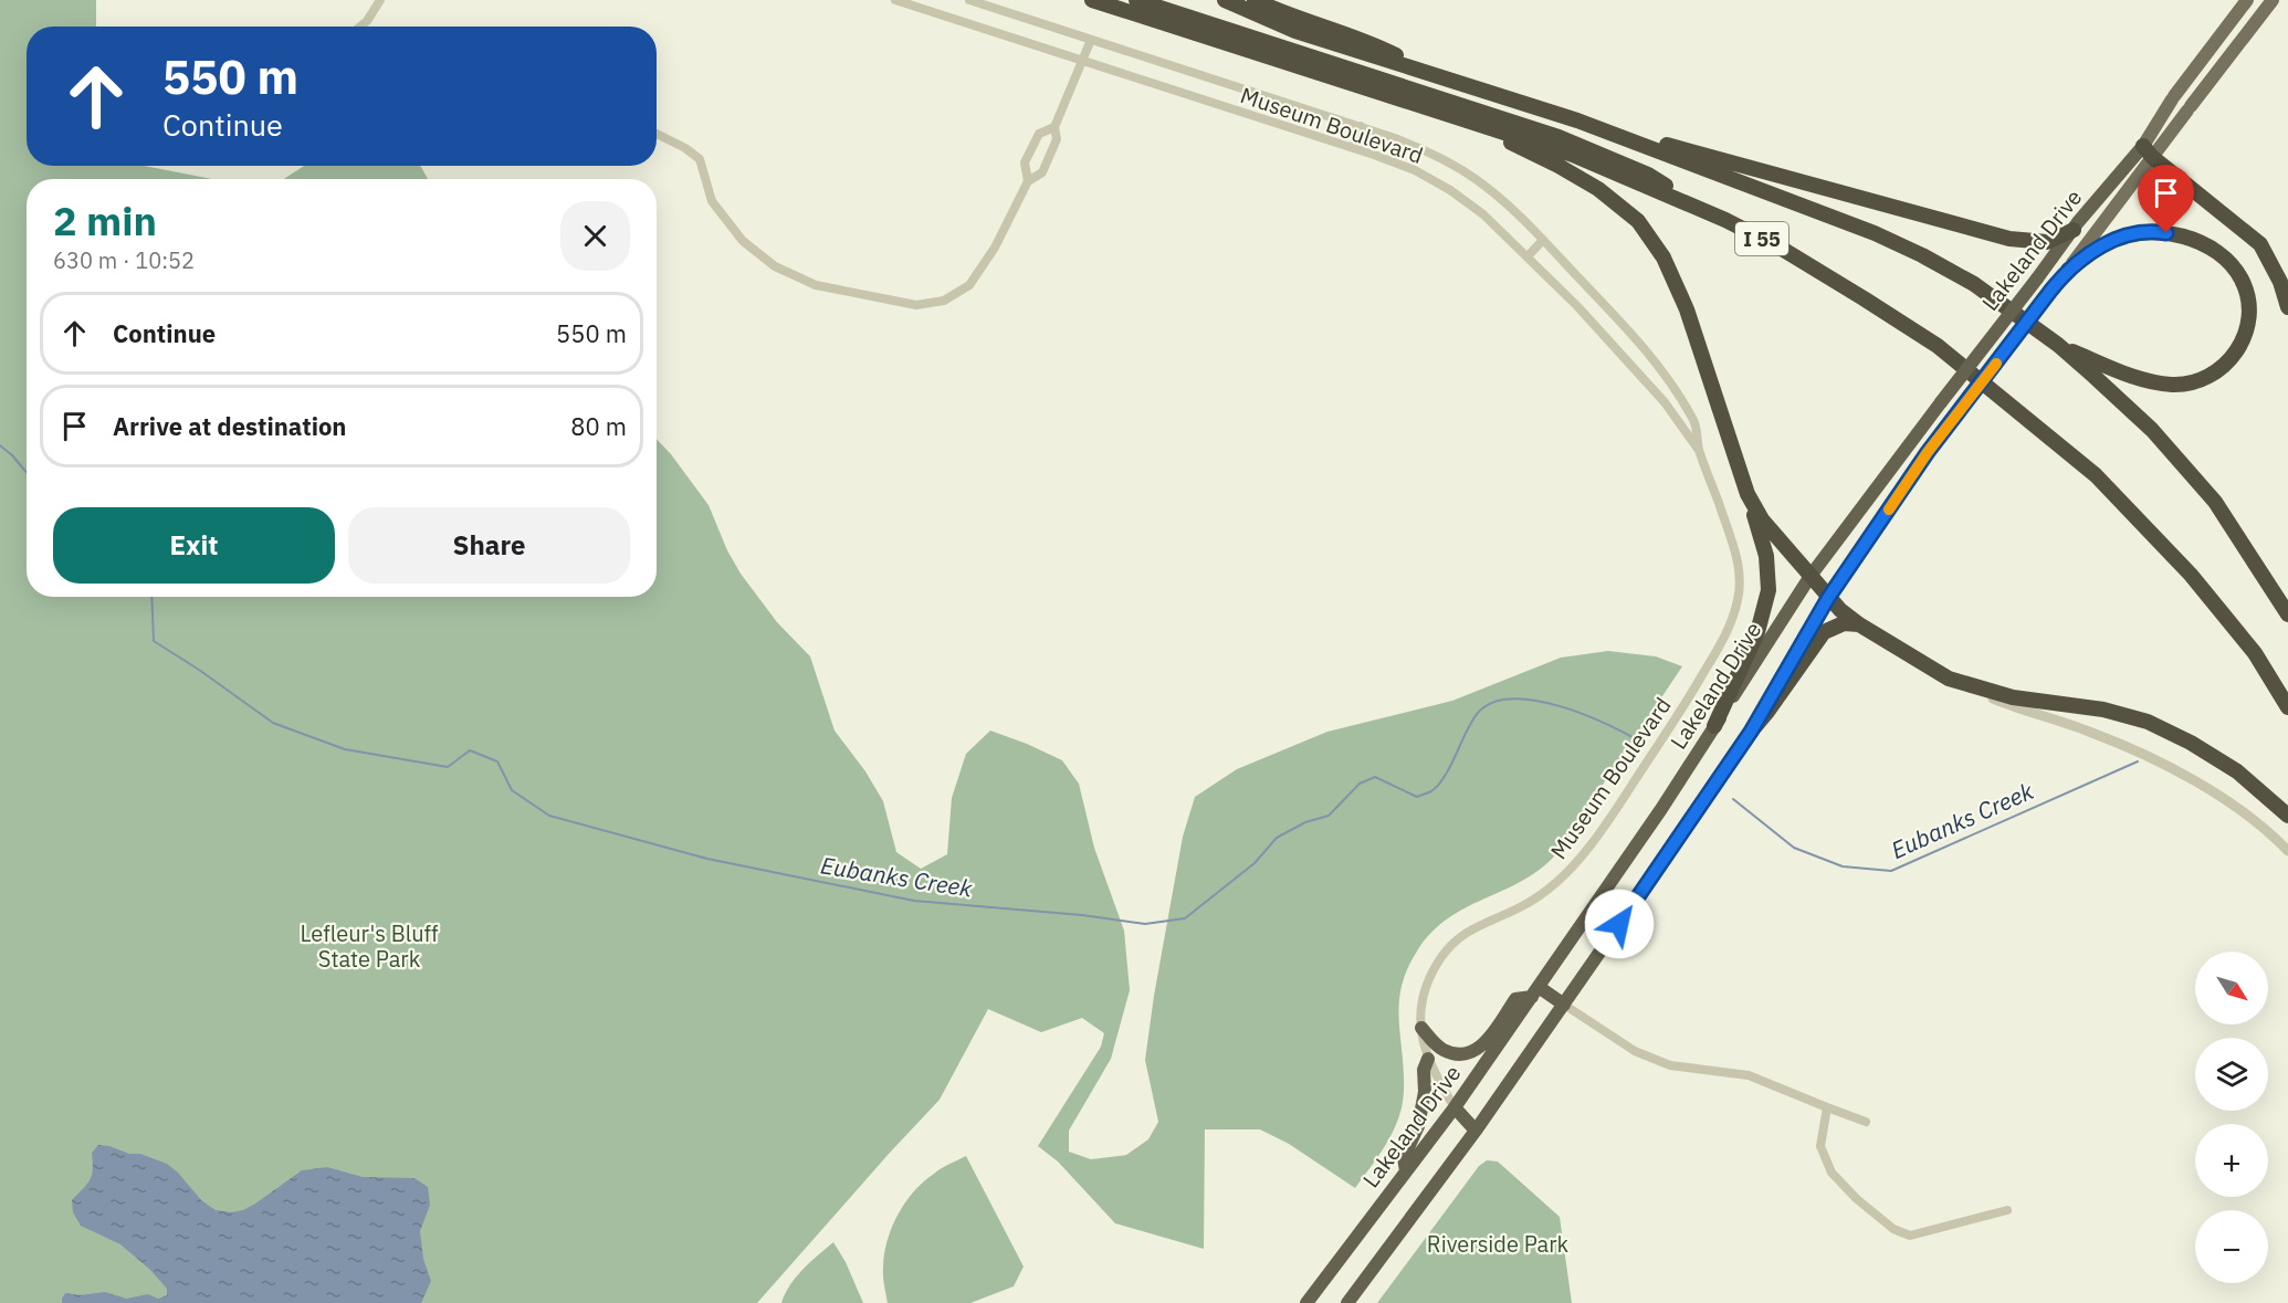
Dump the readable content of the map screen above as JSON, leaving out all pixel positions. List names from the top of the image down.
{
  "streets": {
    "highway": ["I 55", "Lakeland Drive"],
    "street": ["Museum Boulevard"]
  },
  "crossings": [
    ["Museum Boulevard", "Lakeland Drive"]
  ],
  "water": ["Eubanks Creek"],
  "parks": ["Lefleur's Bluff State Park", "Riverside Park"],
  "north": "bottom right",
  "page": {
    "turn": ["550 m", "Continue"],
    "heading": ["2 min", "630 m · 10:52"],
    "list": [
      {
        "name": "Continue",
        "value": "550 m"
      },
      {
        "name": "Arrive at destination",
        "value": "80 m"
      }
    ],
    "buttons": ["Exit", "Share"],
    "map_buttons": ["+", "−"]
  }
}
